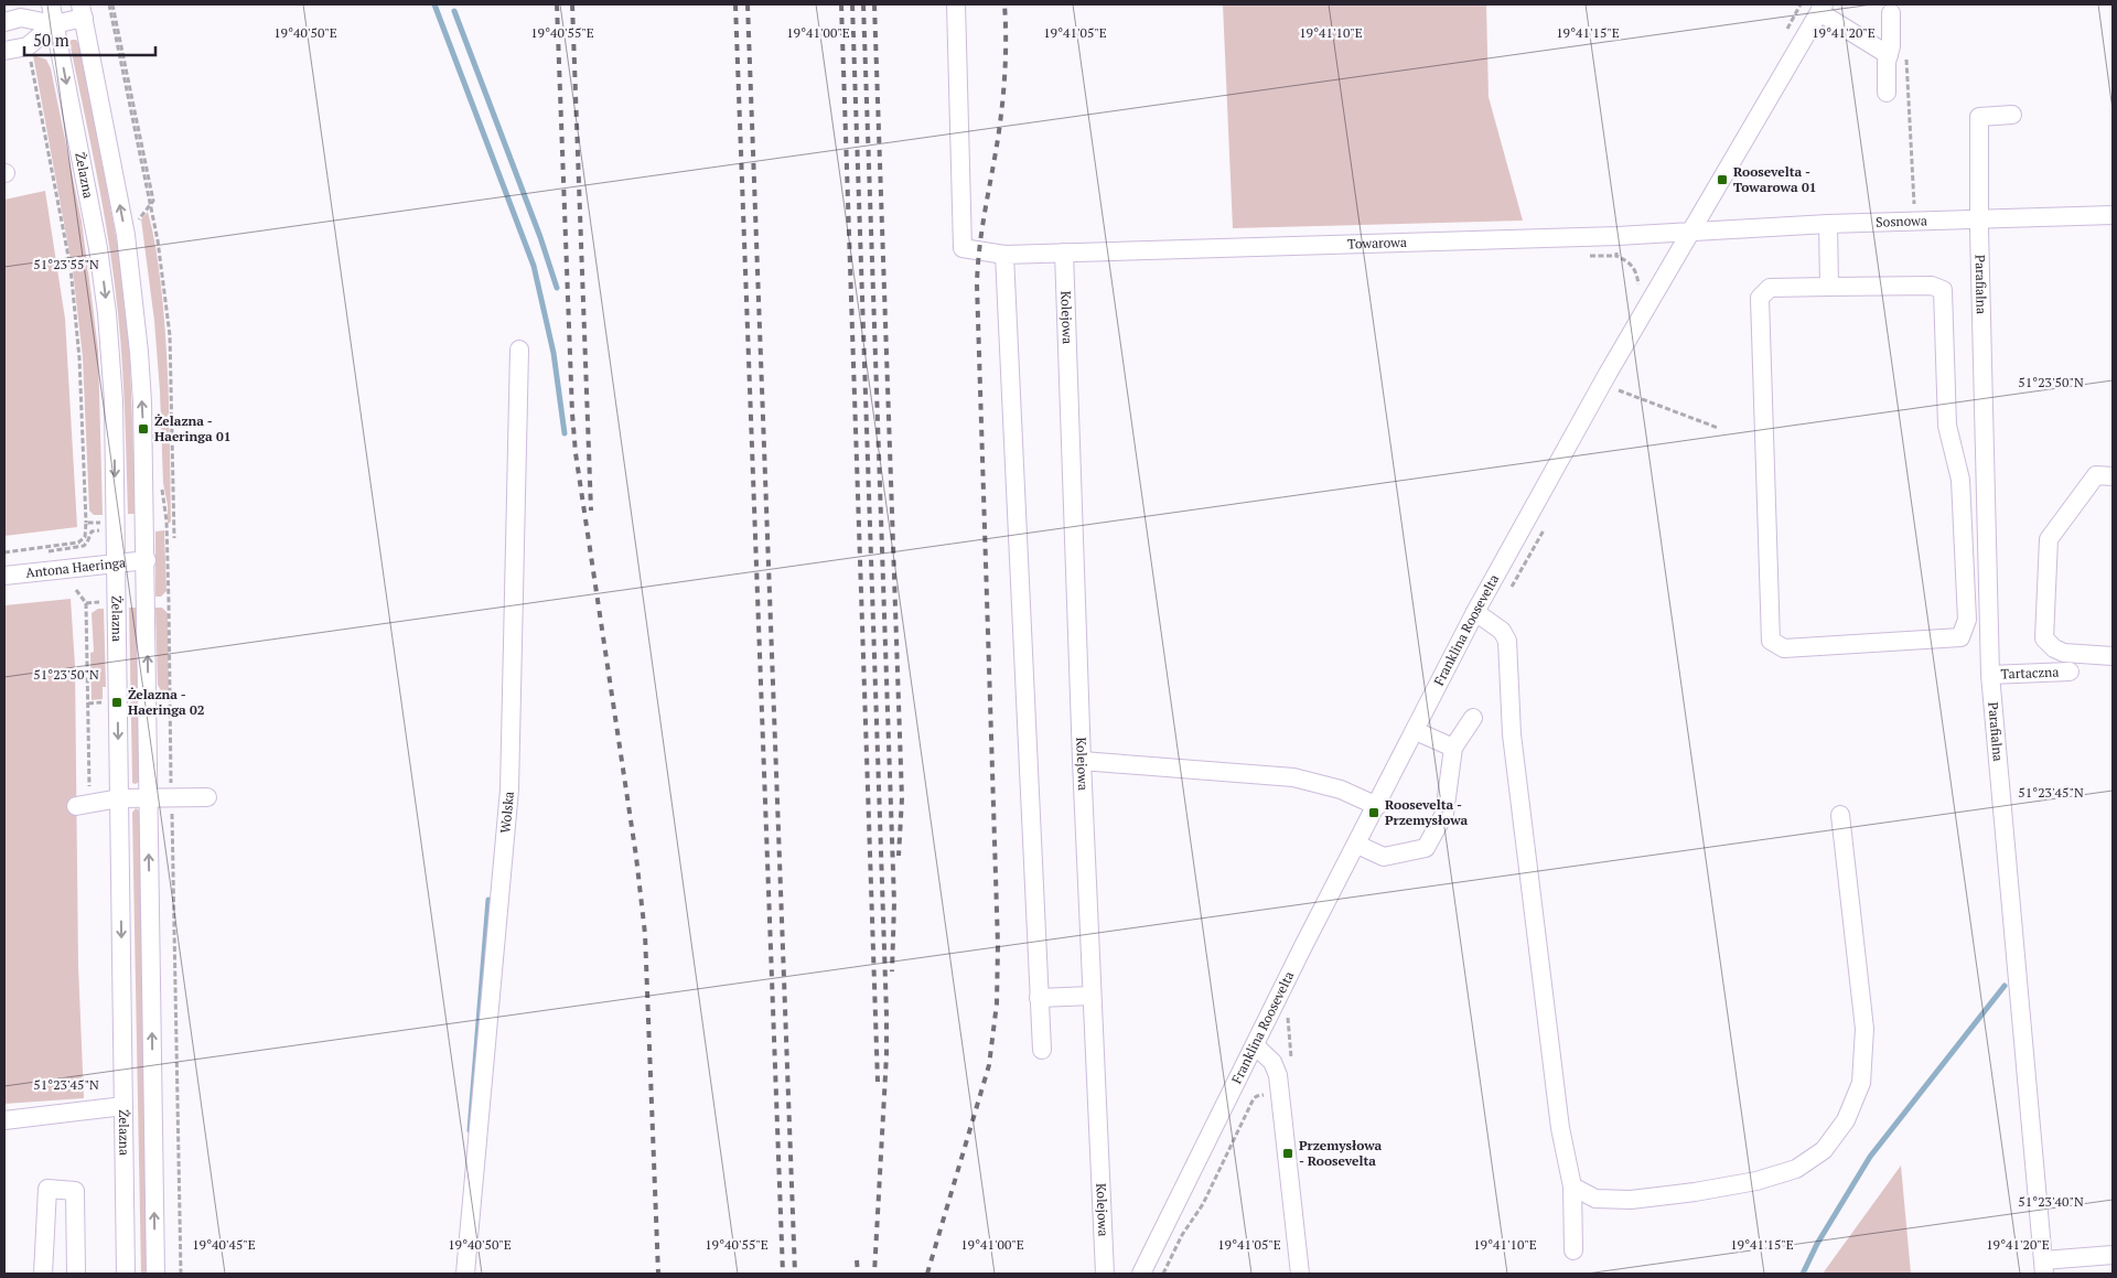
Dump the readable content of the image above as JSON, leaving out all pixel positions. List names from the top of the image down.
{
  "streets": {
    "street": [
      "Żelazna",
      "Sosnowa",
      "Towarowa",
      "Parafialna",
      "Kolejowa",
      "Antona Haeringa",
      "Franklina Roosevelta",
      "Tartaczna",
      "Wolska"
    ]
  },
  "crossings": [
    ["Żelazna", "Antona Haeringa"],
    ["Sosnowa", "Towarowa"],
    ["Sosnowa", "Parafialna"],
    ["Sosnowa", "Franklina Roosevelta"],
    ["Towarowa", "Kolejowa"],
    ["Towarowa", "Franklina Roosevelta"],
    ["Parafialna", "Tartaczna"]
  ],
  "places": {
    "transit": [
      "Roosevelta - Towarowa 01",
      "Żelazna - Haeringa 01",
      "Żelazna - Haeringa 02",
      "Roosevelta - Przemysłowa",
      "Przemysłowa - Roosevelta"
    ]
  },
  "scale_bar": "50 m",
  "coordinates": [
    "19°40'50\"E",
    "19°40'55\"E",
    "19°41'00\"E",
    "19°41'05\"E",
    "19°41'10\"E",
    "19°41'15\"E",
    "19°41'20\"E",
    "51°23'55\"N",
    "51°23'50\"N",
    "51°23'45\"N",
    "51°23'40\"N",
    "19°40'45\"E"
  ]
}
